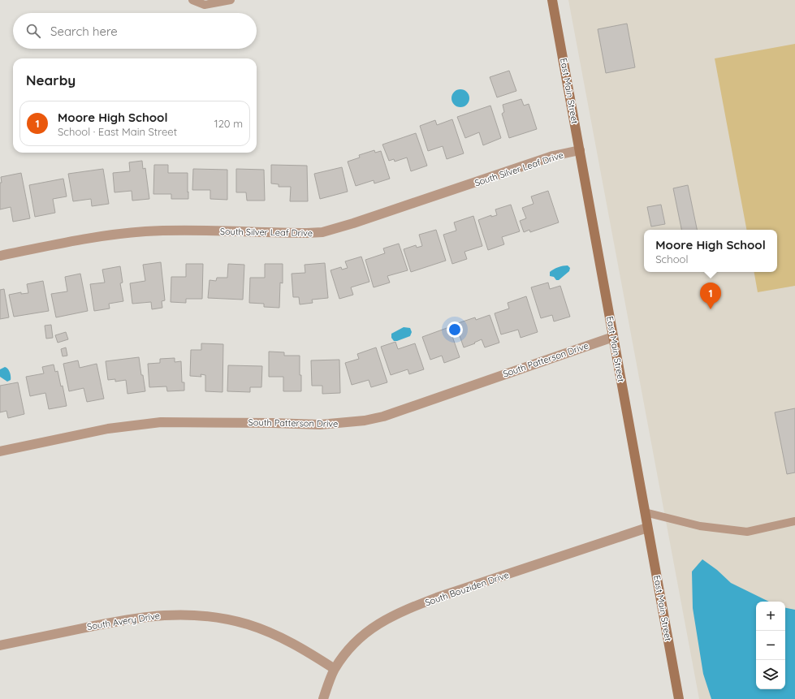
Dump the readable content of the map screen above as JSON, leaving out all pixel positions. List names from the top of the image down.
{
  "streets": {
    "street": [
      "East Main Street",
      "South Silver Leaf Drive",
      "South Patterson Drive",
      "South Bouziden Drive",
      "South Avery Drive"
    ]
  },
  "crossings": [
    ["East Main Street", "South Silver Leaf Drive"],
    ["East Main Street", "South Patterson Drive"],
    ["East Main Street", "South Bouziden Drive"],
    ["South Bouziden Drive", "South Avery Drive"]
  ],
  "page": {
    "search": "Search here",
    "heading": "Nearby",
    "list": [
      {
        "mark": "1",
        "name": "Moore High School",
        "note": "School · East Main Street",
        "value": "120 m"
      }
    ],
    "popup": ["Moore High School", "School"],
    "pins": "1",
    "map_buttons": ["+", "−"]
  }
}
